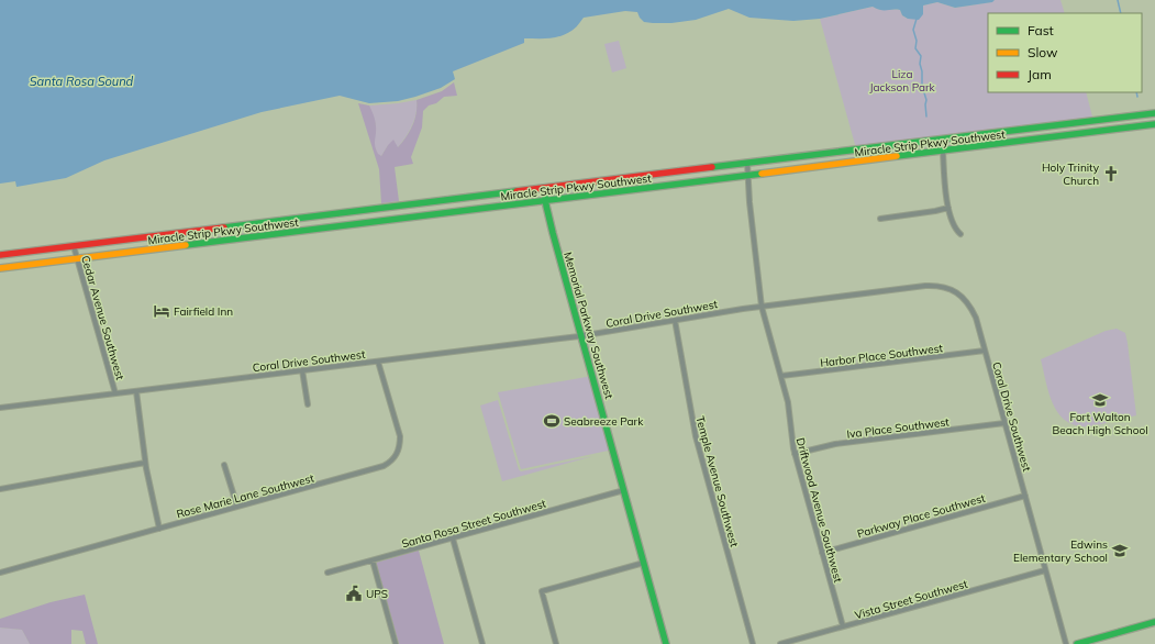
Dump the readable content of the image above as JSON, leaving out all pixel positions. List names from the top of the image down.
{
  "streets": {
    "main road": ["Miracle Strip Pkwy Southwest", "Memorial Parkway Southwest"],
    "street": [
      "Coral Drive Southwest",
      "Cedar Avenue Southwest",
      "Harbor Place Southwest",
      "Iva Place Southwest",
      "Temple Avenue Southwest",
      "Rose Marie Lane Southwest",
      "Driftwood Avenue Southwest",
      "Parkway Place Southwest",
      "Santa Rosa Street Southwest",
      "Vista Street Southwest"
    ]
  },
  "crossings": [
    ["Miracle Strip Pkwy Southwest", "Cedar Avenue Southwest"],
    ["Miracle Strip Pkwy Southwest", "Memorial Parkway Southwest"],
    ["Miracle Strip Pkwy Southwest", "Driftwood Avenue Southwest"],
    ["Coral Drive Southwest", "Cedar Avenue Southwest"],
    ["Coral Drive Southwest", "Memorial Parkway Southwest"],
    ["Coral Drive Southwest", "Harbor Place Southwest"],
    ["Coral Drive Southwest", "Iva Place Southwest"],
    ["Coral Drive Southwest", "Temple Avenue Southwest"],
    ["Coral Drive Southwest", "Rose Marie Lane Southwest"],
    ["Coral Drive Southwest", "Driftwood Avenue Southwest"],
    ["Coral Drive Southwest", "Parkway Place Southwest"],
    ["Coral Drive Southwest", "Vista Street Southwest"],
    ["Cedar Avenue Southwest", "Rose Marie Lane Southwest"],
    ["Memorial Parkway Southwest", "Santa Rosa Street Southwest"],
    ["Harbor Place Southwest", "Driftwood Avenue Southwest"],
    ["Iva Place Southwest", "Driftwood Avenue Southwest"],
    ["Driftwood Avenue Southwest", "Parkway Place Southwest"],
    ["Driftwood Avenue Southwest", "Vista Street Southwest"]
  ],
  "water": ["Santa Rosa Sound"],
  "parks": ["Liza Jackson Park"],
  "places": {
    "church": ["Holy Trinity Church"],
    "hotel": ["Fairfield Inn"],
    "school or university": ["Fort Walton Beach High School", "Edwins Elementary School"],
    "sports": ["Seabreeze Park"],
    "public building": ["UPS"]
  },
  "legend": ["Fast", "Slow", "Jam"]
}
